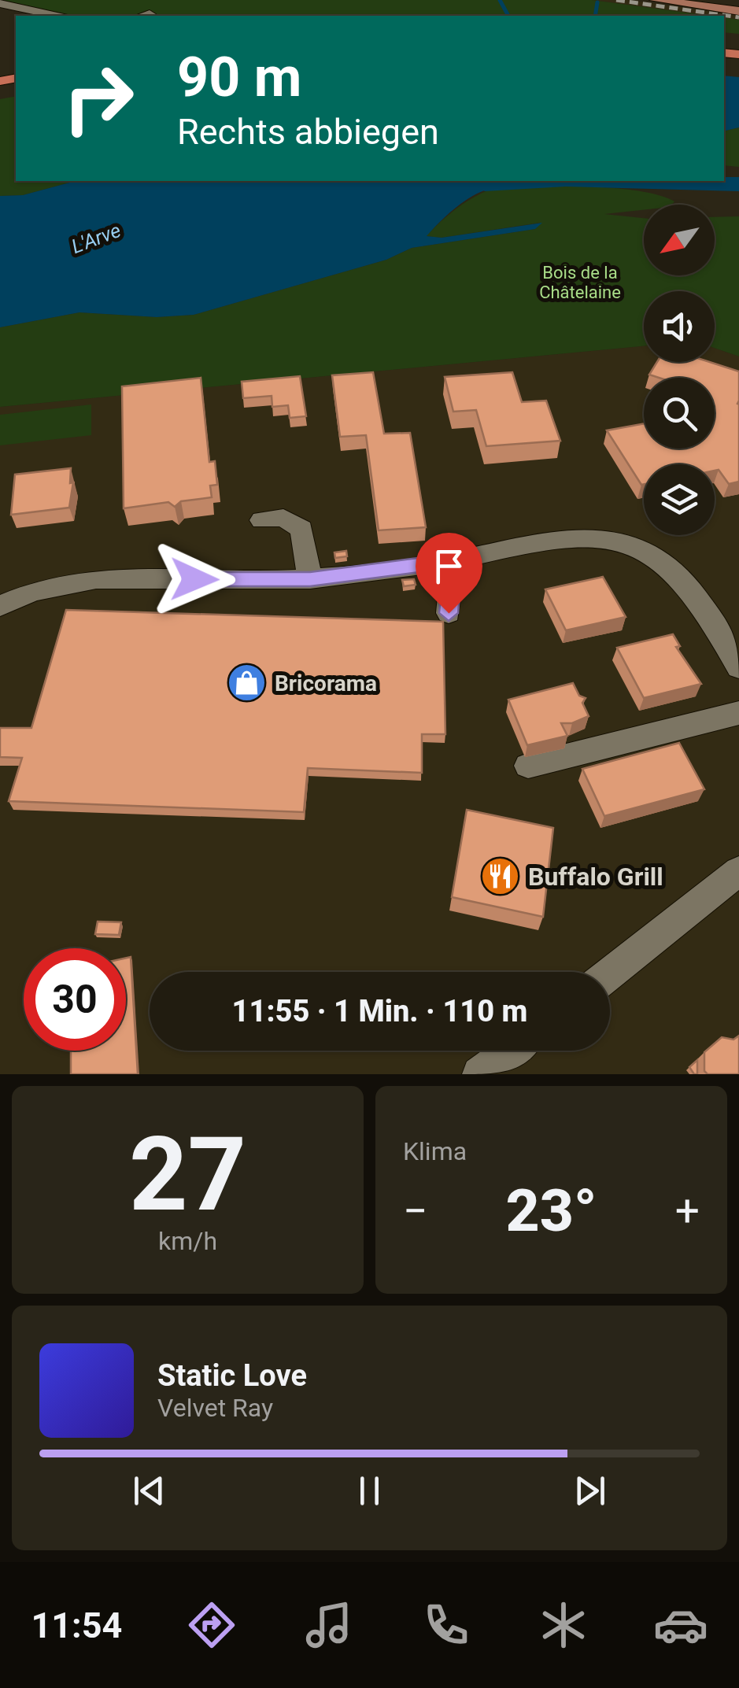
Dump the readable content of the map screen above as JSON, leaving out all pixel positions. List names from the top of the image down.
{
  "water": ["L'Arve"],
  "parks": ["Bois de la Châtelaine"],
  "places": {
    "shop": ["Bricorama"],
    "restaurant": ["Buffalo Grill"]
  },
  "north": "bottom left",
  "page": {
    "turn": ["90 m", "Rechts abbiegen"],
    "limit": "30",
    "trip": "11:55 · 1 Min. · 110 m",
    "tile": [
      ["27", "km/h"],
      "Klima"
    ],
    "heat": ["−", "23°", "+"],
    "song": ["Static Love", "Velvet Ray"],
    "tabs": "11:54"
  }
}
